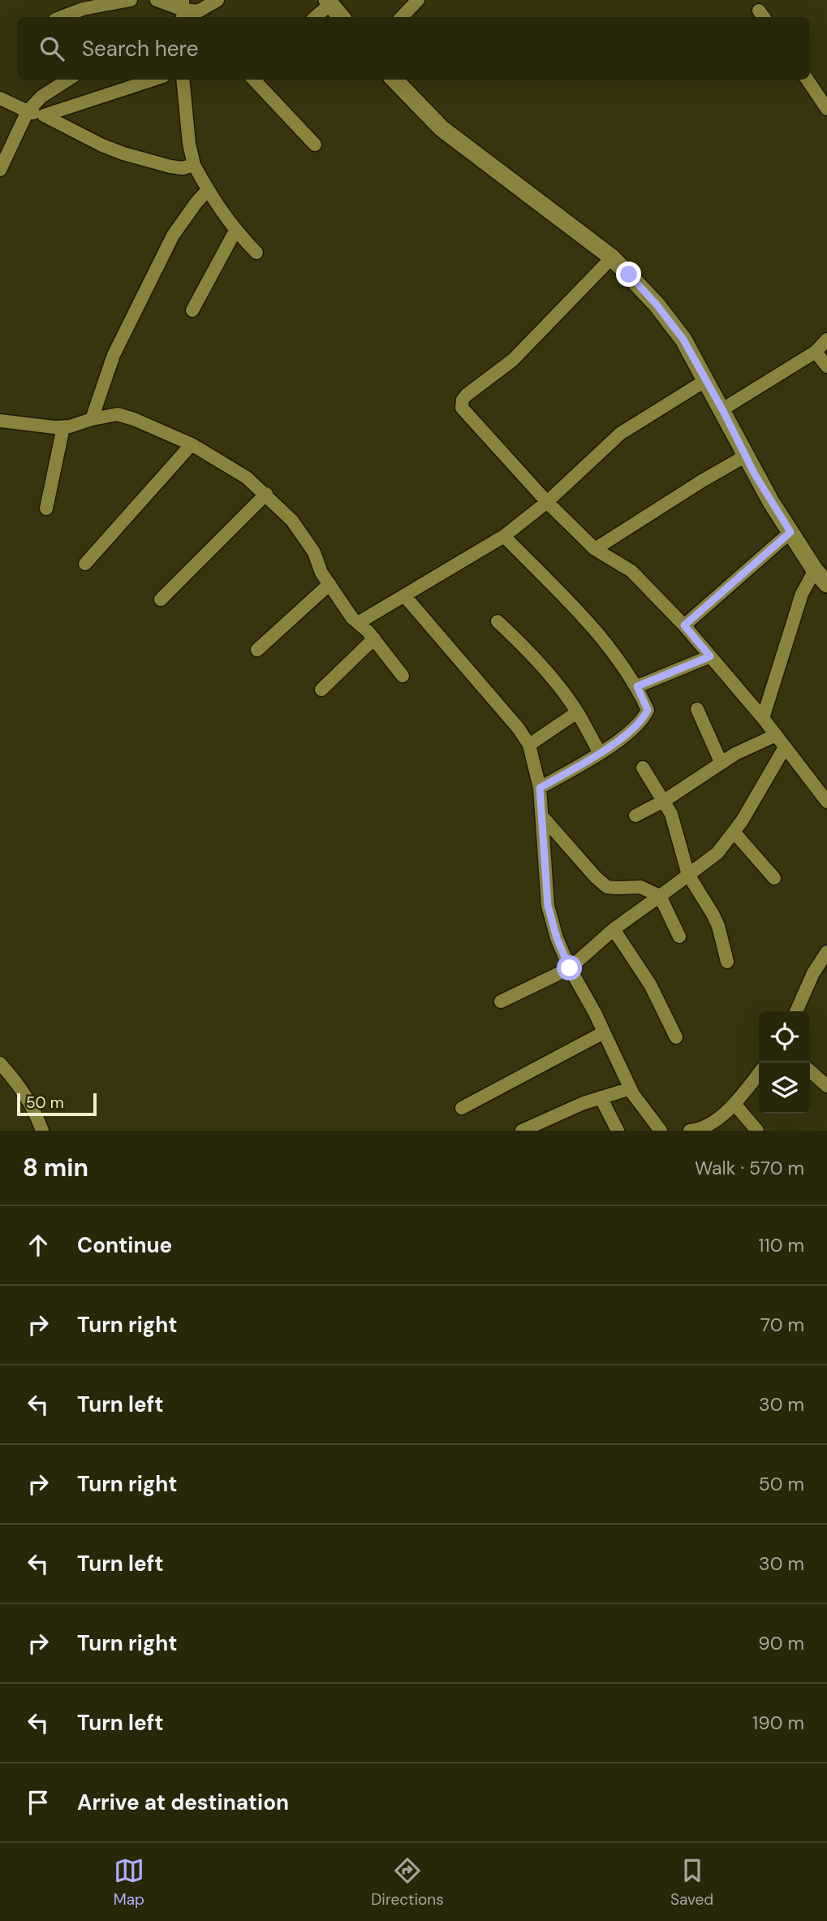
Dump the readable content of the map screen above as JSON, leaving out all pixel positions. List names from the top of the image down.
{
  "scale_bar": "50 m",
  "page": {
    "search": "Search here",
    "scale": "50 m",
    "heading": ["8 min", "Walk · 570 m"],
    "list": [
      ["Continue", "110 m"],
      ["Turn right", "70 m"],
      ["Turn left", "30 m"],
      ["Turn right", "50 m"],
      ["Turn left", "30 m"],
      ["Turn right", "90 m"],
      ["Turn left", "190 m"],
      "Arrive at destination"
    ],
    "nav": ["Map", "Directions", "Saved"]
  }
}
